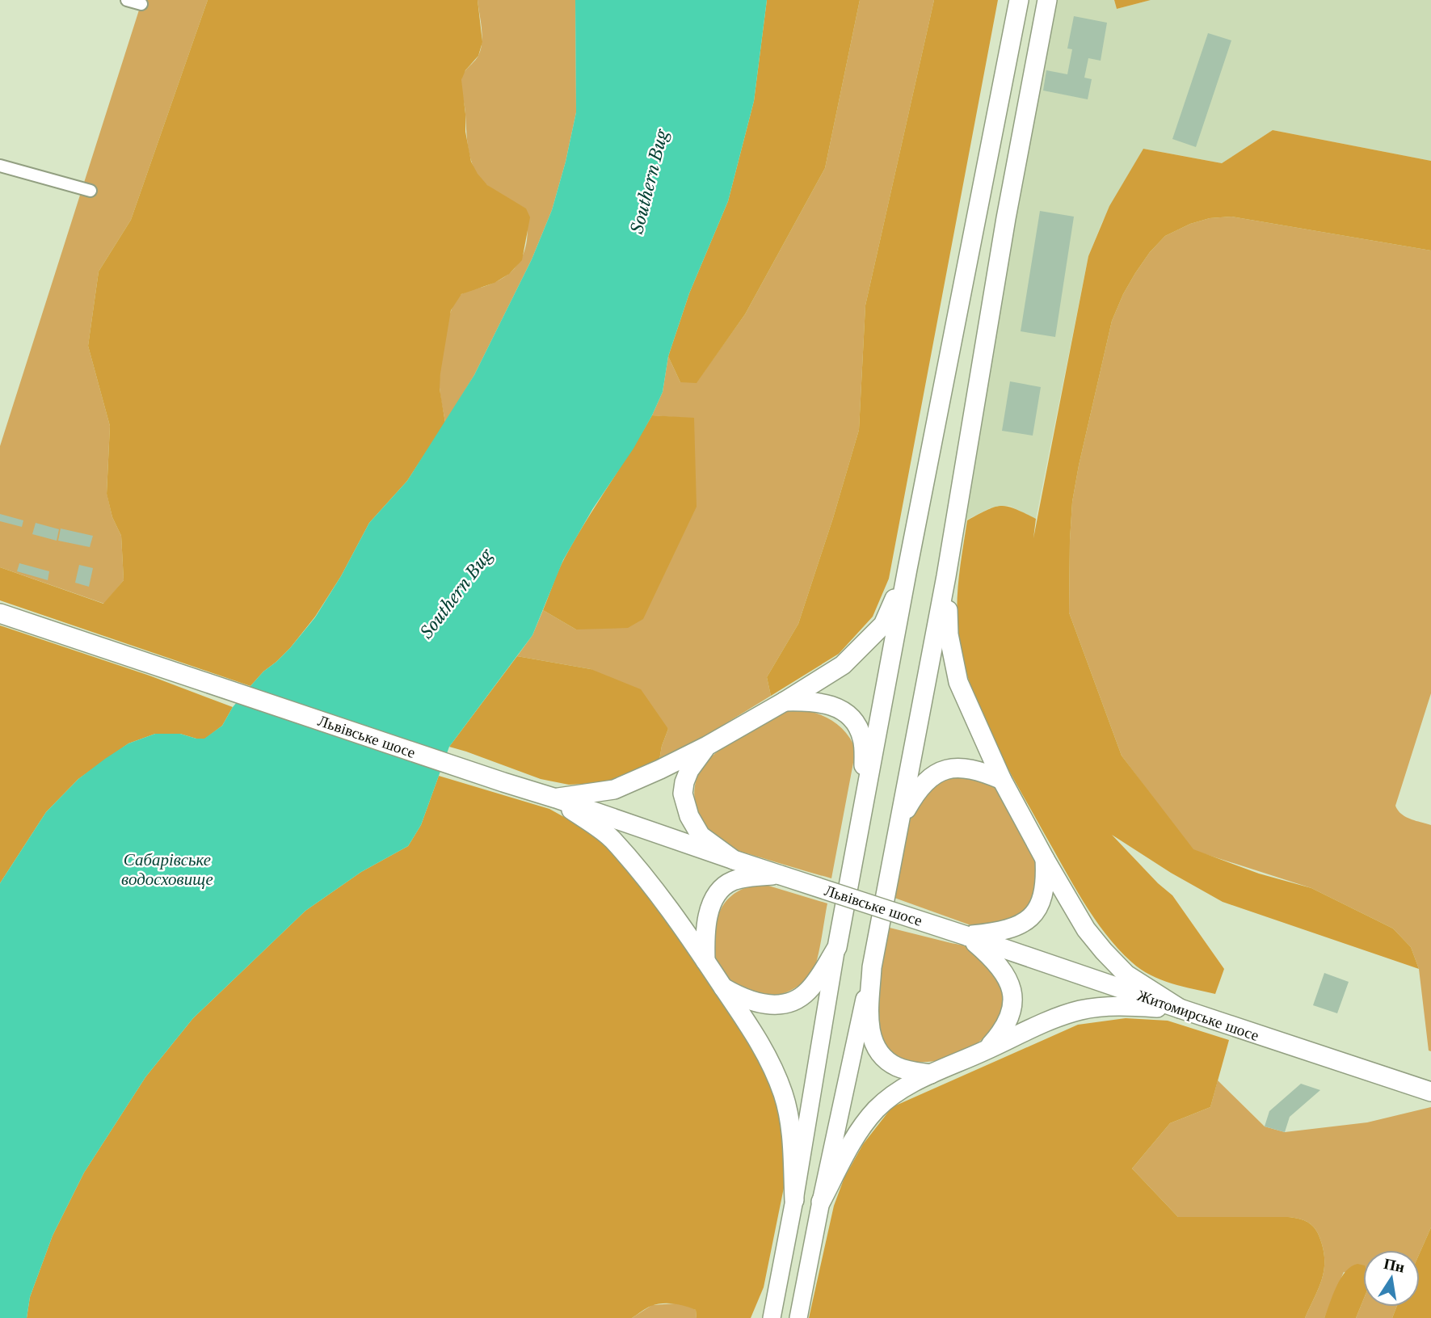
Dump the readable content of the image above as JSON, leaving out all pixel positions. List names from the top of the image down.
{
  "streets": {
    "highway": ["Львівське шосе", "Житомирське шосе"]
  },
  "crossings": [
    ["Львівське шосе", "Житомирське шосе"]
  ],
  "water": ["Southern Bug", "Сабарівське водосховище"],
  "north": "top"
}
